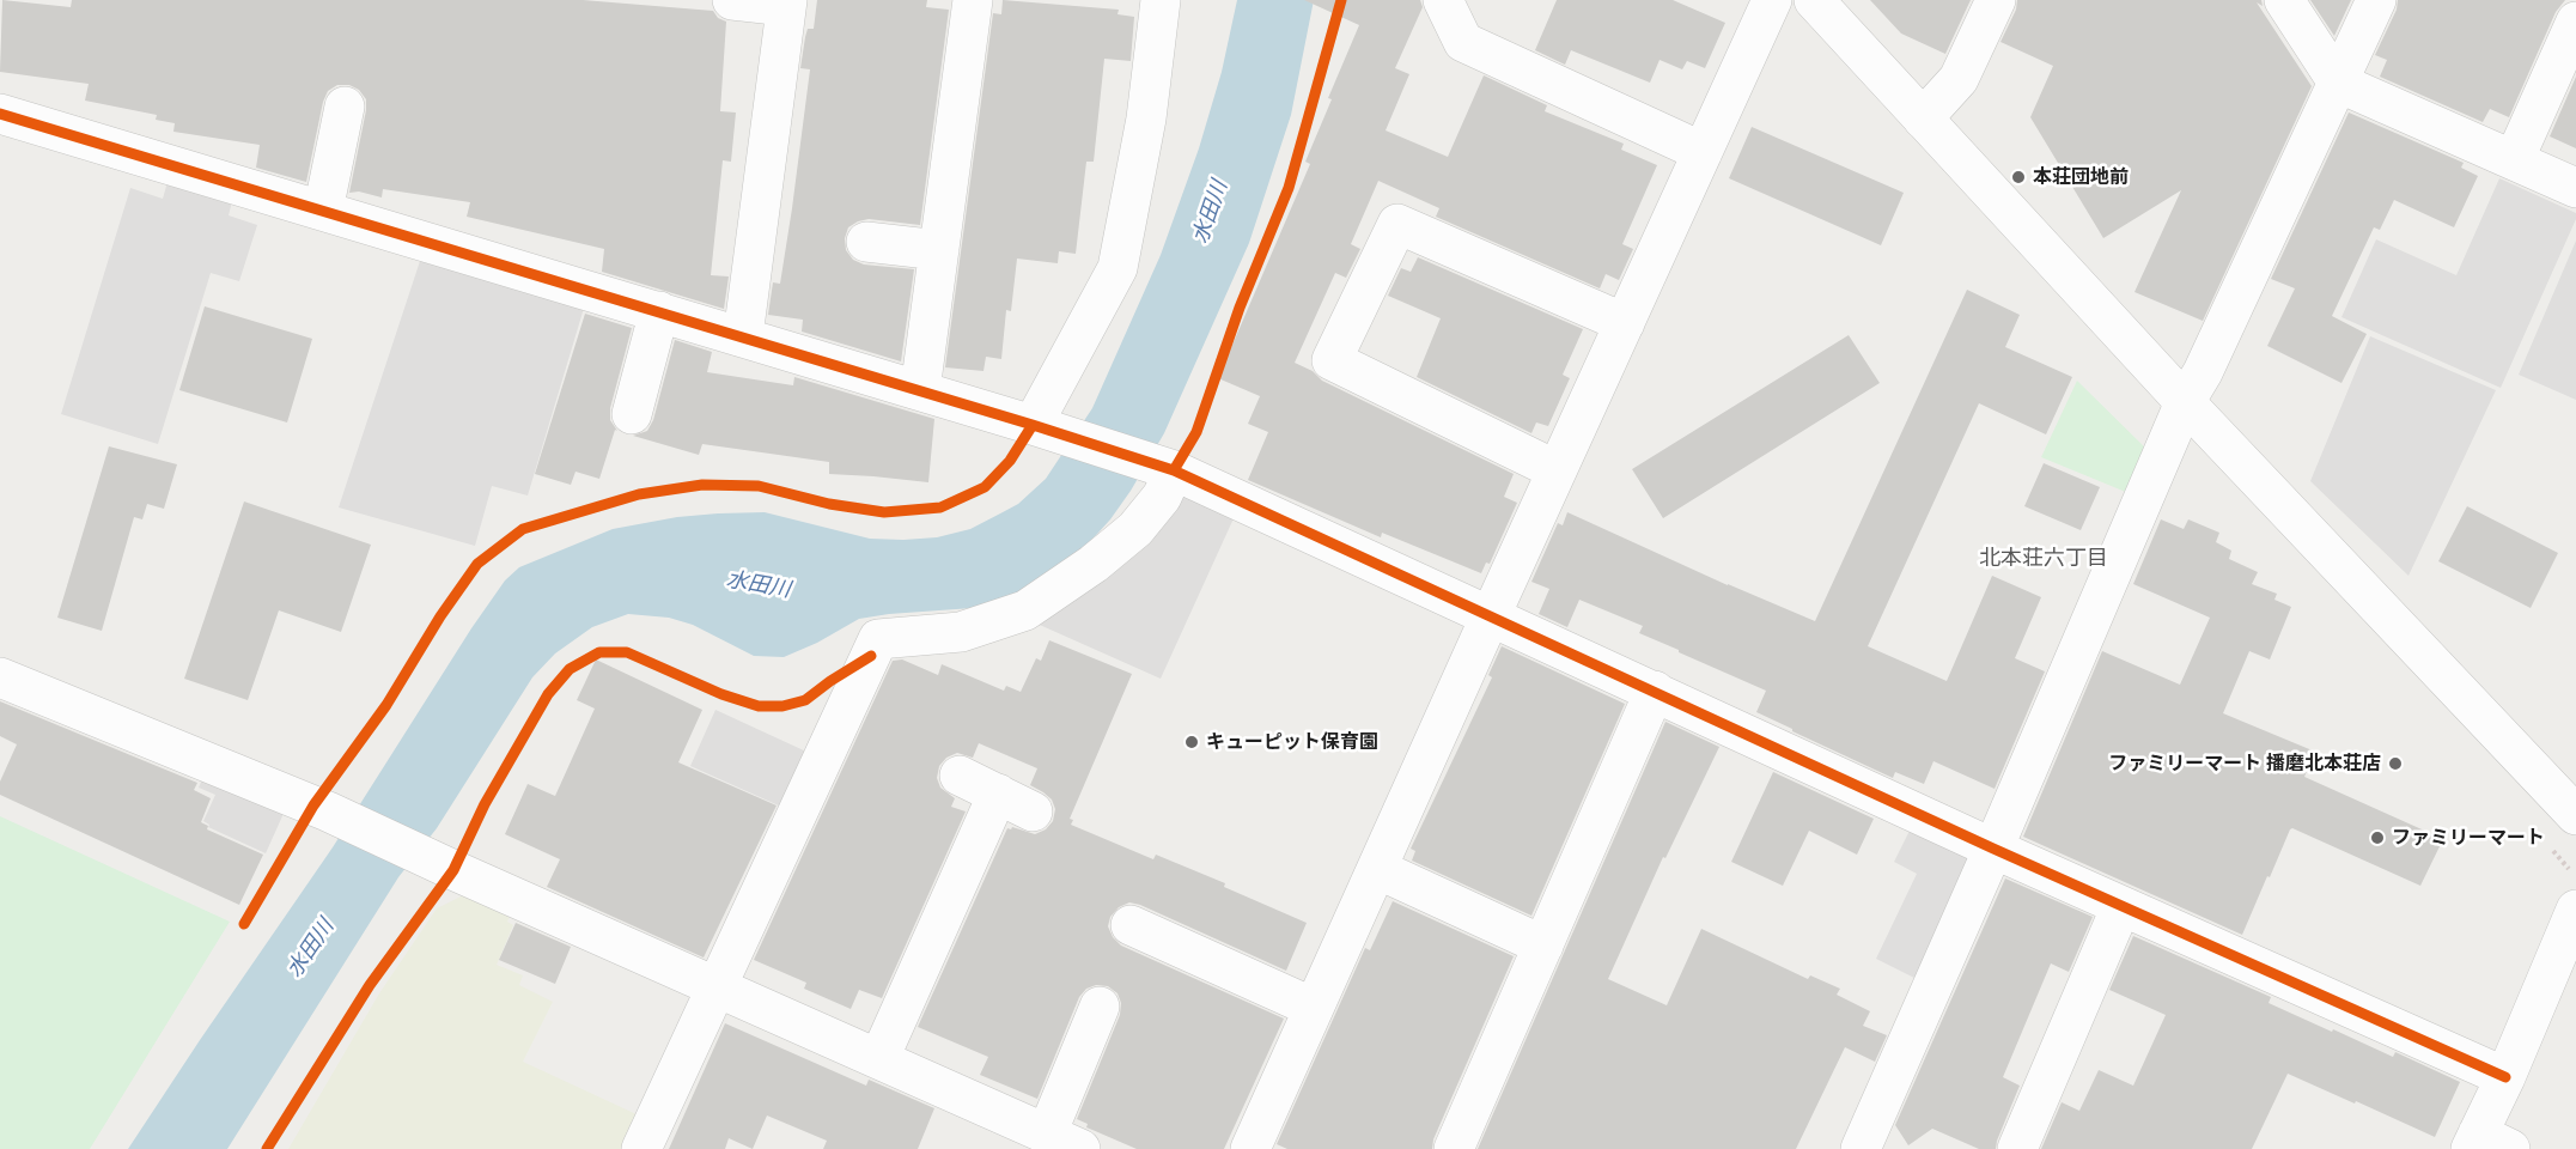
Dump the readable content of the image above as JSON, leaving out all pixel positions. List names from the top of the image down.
{
  "districts": ["北本荘六丁目"],
  "water": ["水田川"],
  "places": [
    "本荘団地前",
    "キューピット保育園",
    "ファミリーマート 播磨北本荘店",
    "ファミリーマート"
  ]
}
